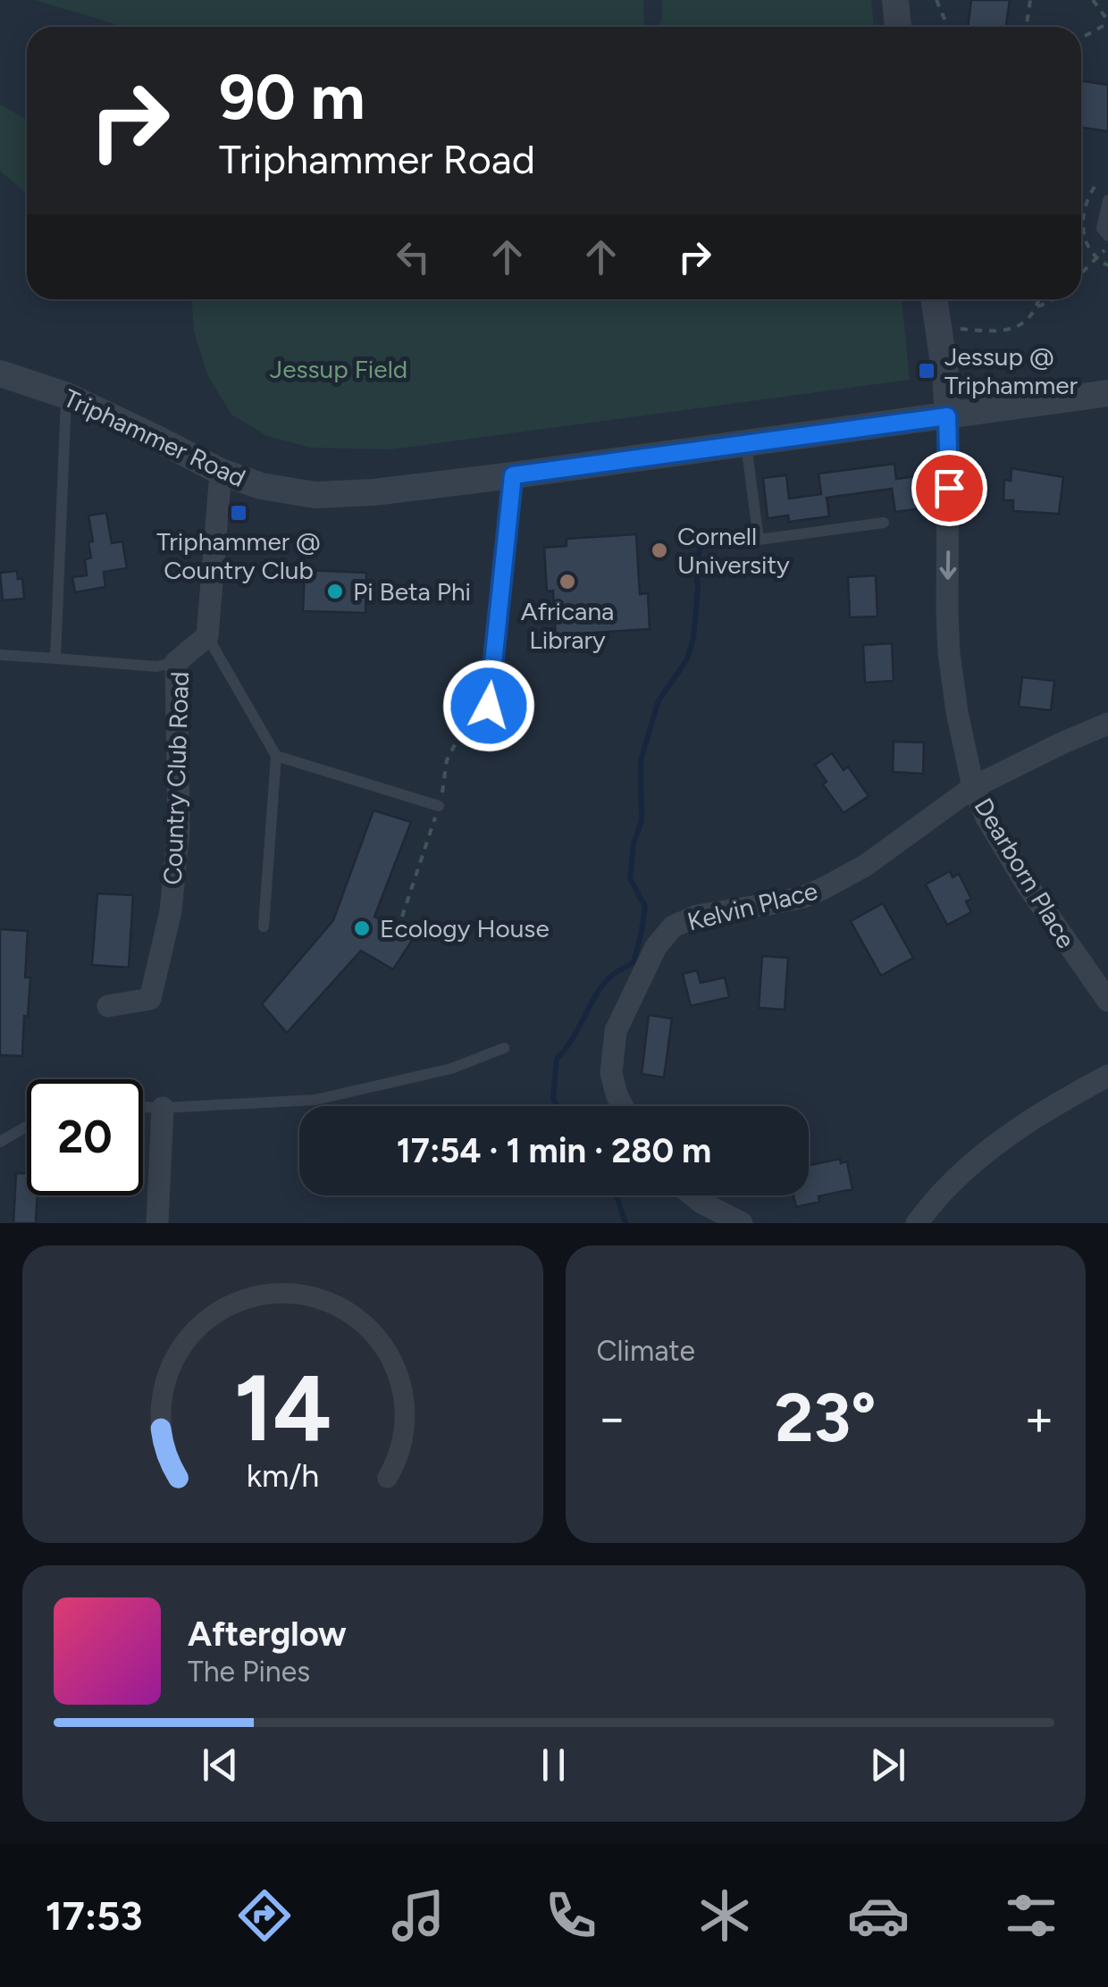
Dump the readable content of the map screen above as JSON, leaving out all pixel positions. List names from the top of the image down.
{
  "streets": {
    "street": [
      "Triphammer Road",
      "Country Club Road",
      "Dearborn Place",
      "Kelvin Place"
    ]
  },
  "crossings": [
    ["Triphammer Road", "Dearborn Place"],
    ["Dearborn Place", "Kelvin Place"]
  ],
  "one_way": ["Dearborn Place"],
  "parks": ["Jessup Field"],
  "places": {
    "transit": ["Jessup @ Triphammer", "Triphammer @ Country Club"],
    "other": [
      "Cornell University",
      "Africana Library",
      "Pi Beta Phi",
      "Ecology House"
    ]
  },
  "page": {
    "turn": ["90 m", "Triphammer Road"],
    "limit": "20",
    "trip": "17:54 · 1 min · 280 m",
    "tile": "Climate",
    "heat": ["−", "23°", "+"],
    "song": ["Afterglow", "The Pines"],
    "tabs": "17:53",
    "gauge": ["14", "km/h"]
  }
}
